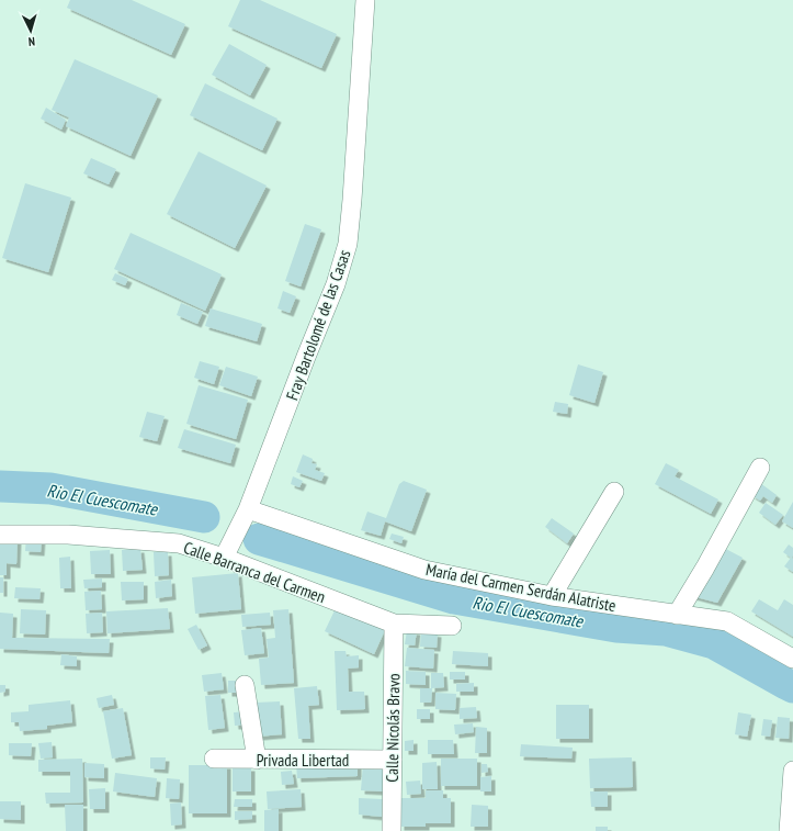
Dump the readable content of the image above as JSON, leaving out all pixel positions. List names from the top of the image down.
{
  "streets": {
    "street": [
      "Fray Bartolomé de las Casas",
      "Calle Barranca del Carmen",
      "María del Carmen Serdán Alatriste",
      "Calle Nicolás Bravo",
      "Privada Libertad"
    ]
  },
  "crossings": [
    ["Fray Bartolomé de las Casas", "Calle Barranca del Carmen"],
    ["Fray Bartolomé de las Casas", "María del Carmen Serdán Alatriste"],
    ["Calle Barranca del Carmen", "Calle Nicolás Bravo"],
    ["Calle Nicolás Bravo", "Privada Libertad"]
  ],
  "water": ["Rio El Cuescomate"],
  "north": "bottom"
}
